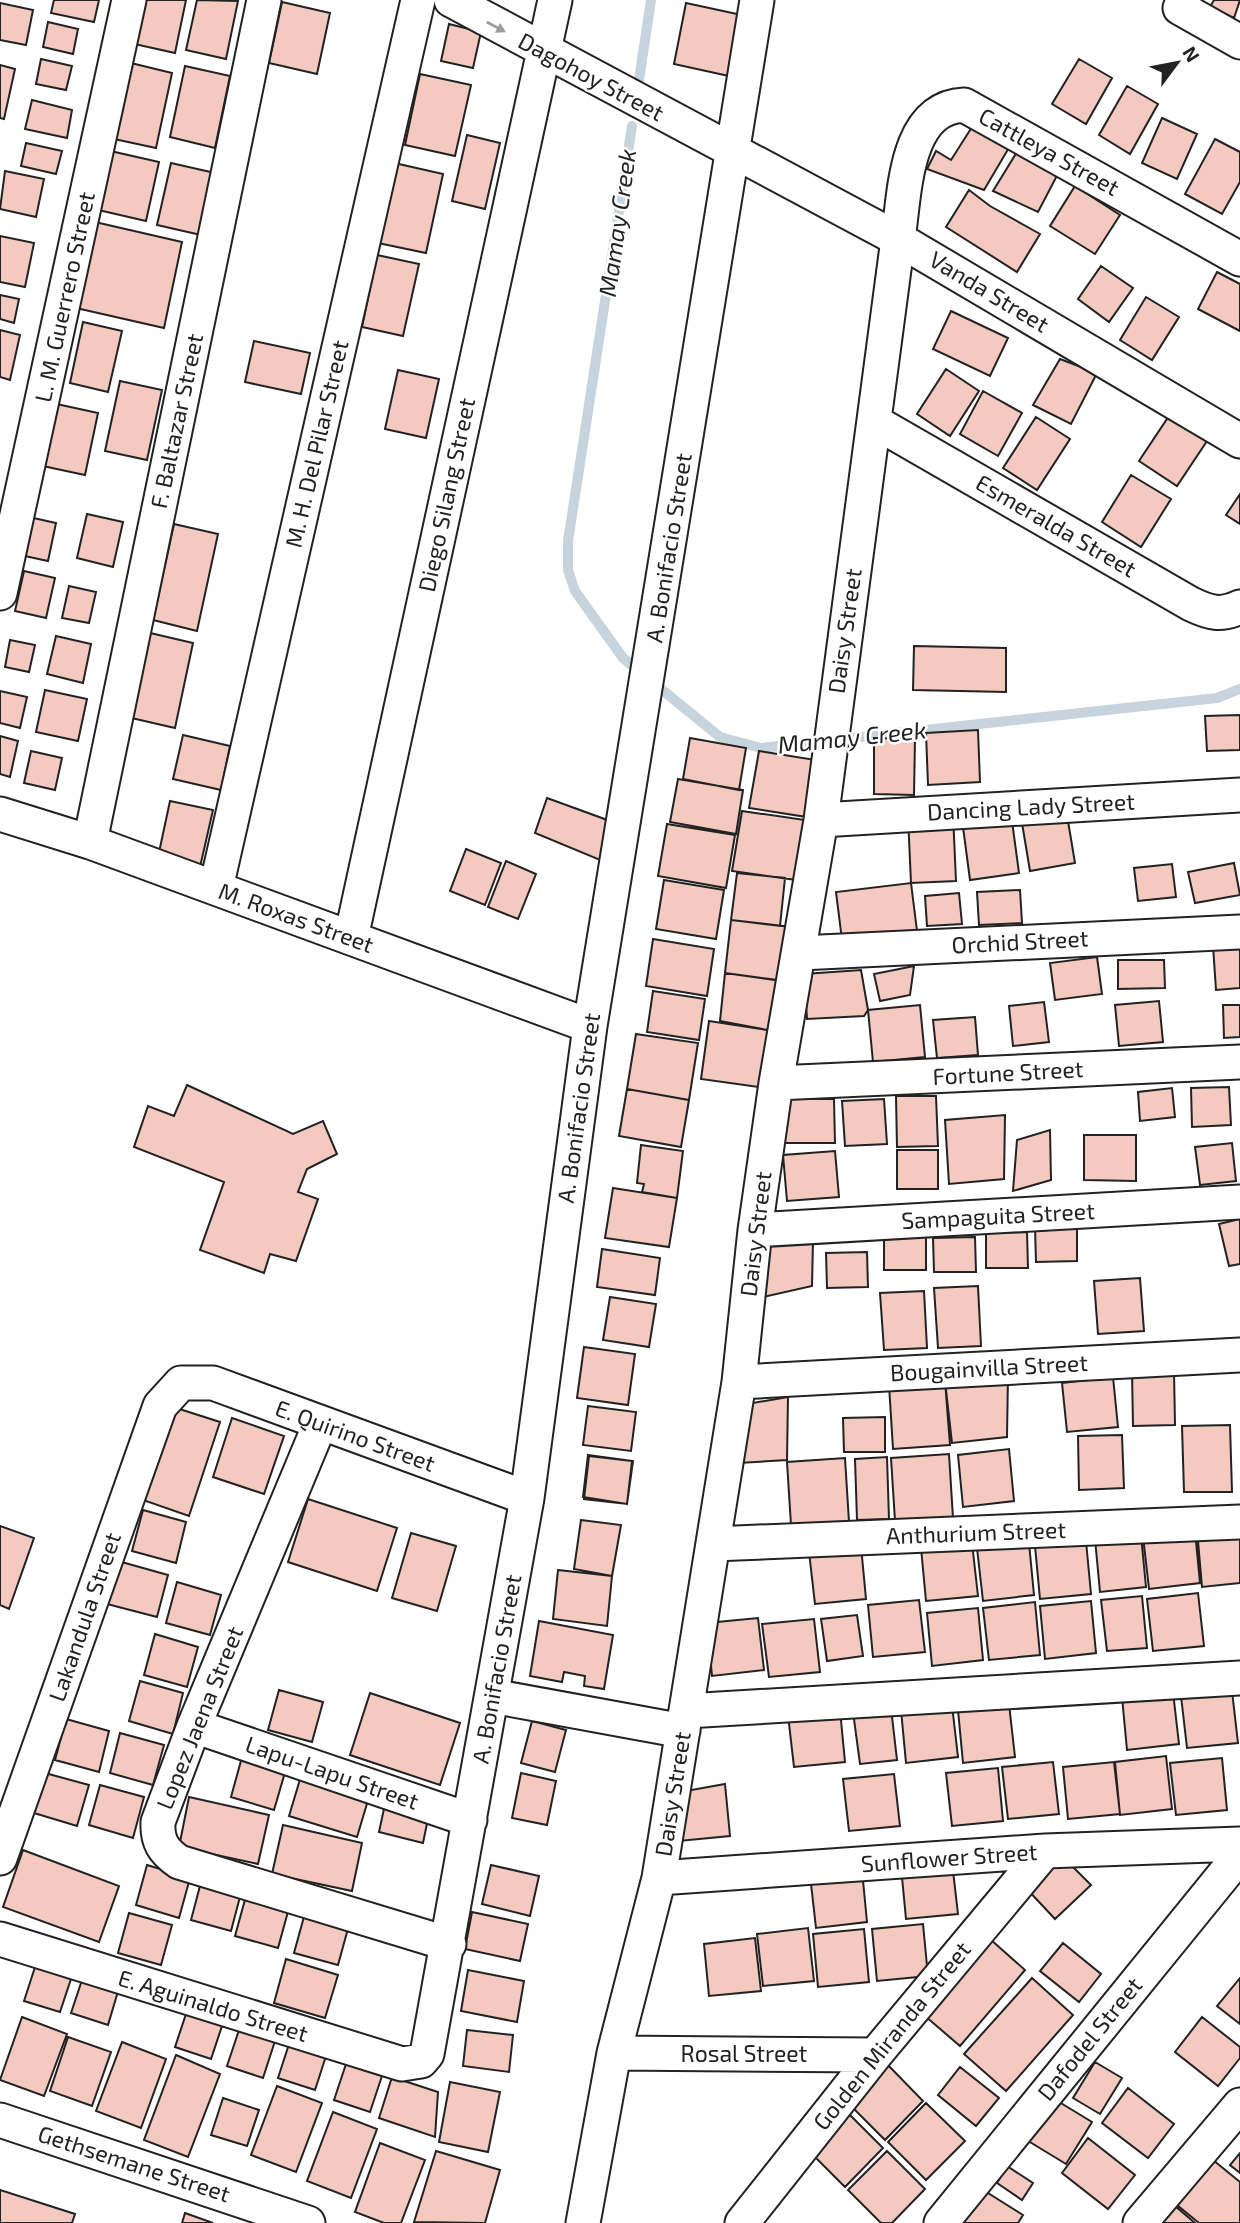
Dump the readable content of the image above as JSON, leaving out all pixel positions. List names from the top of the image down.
{
  "streets": {
    "street": [
      "Dagohoy Street",
      "Cattleya Street",
      "Vanda Street",
      "L. M. Guerrero Street",
      "F. Baltazar Street",
      "M. H. Del Pilar Street",
      "Diego Silang Street",
      "Esmeralda Street",
      "A. Bonifacio Street",
      "Daisy Street",
      "Dancing Lady Street",
      "M. Roxas Street",
      "Orchid Street",
      "Fortune Street",
      "Sampaguita Street",
      "Bougainvilla Street",
      "E. Quirino Street",
      "Anthurium Street",
      "Lakandula Street",
      "Lopez Jaena Street",
      "Lapu-Lapu Street",
      "Sunflower Street",
      "E. Aguinaldo Street",
      "Golden Miranda Street",
      "Dafodel Street",
      "Rosal Street",
      "Gethsemane Street"
    ]
  },
  "crossings": [
    ["Dagohoy Street", "Vanda Street"],
    ["Dagohoy Street", "Diego Silang Street"],
    ["Dagohoy Street", "A. Bonifacio Street"],
    ["Cattleya Street", "Vanda Street"],
    ["Cattleya Street", "Daisy Street"],
    ["Vanda Street", "A. Bonifacio Street"],
    ["Vanda Street", "Daisy Street"],
    ["F. Baltazar Street", "M. Roxas Street"],
    ["M. H. Del Pilar Street", "M. Roxas Street"],
    ["Diego Silang Street", "M. Roxas Street"],
    ["Esmeralda Street", "Daisy Street"],
    ["A. Bonifacio Street", "M. Roxas Street"],
    ["A. Bonifacio Street", "E. Quirino Street"],
    ["A. Bonifacio Street", "Lopez Jaena Street"],
    ["A. Bonifacio Street", "Lapu-Lapu Street"],
    ["A. Bonifacio Street", "E. Aguinaldo Street"],
    ["Daisy Street", "Dancing Lady Street"],
    ["Daisy Street", "Orchid Street"],
    ["Daisy Street", "Fortune Street"],
    ["Daisy Street", "Sampaguita Street"],
    ["Daisy Street", "Bougainvilla Street"],
    ["Daisy Street", "Anthurium Street"],
    ["Daisy Street", "Sunflower Street"],
    ["Daisy Street", "Rosal Street"],
    ["E. Quirino Street", "Lakandula Street"],
    ["E. Quirino Street", "Lopez Jaena Street"],
    ["Lopez Jaena Street", "Lapu-Lapu Street"],
    ["Sunflower Street", "Golden Miranda Street"],
    ["Golden Miranda Street", "Rosal Street"]
  ],
  "water": ["Mamay Creek"],
  "north": "top right"
}
